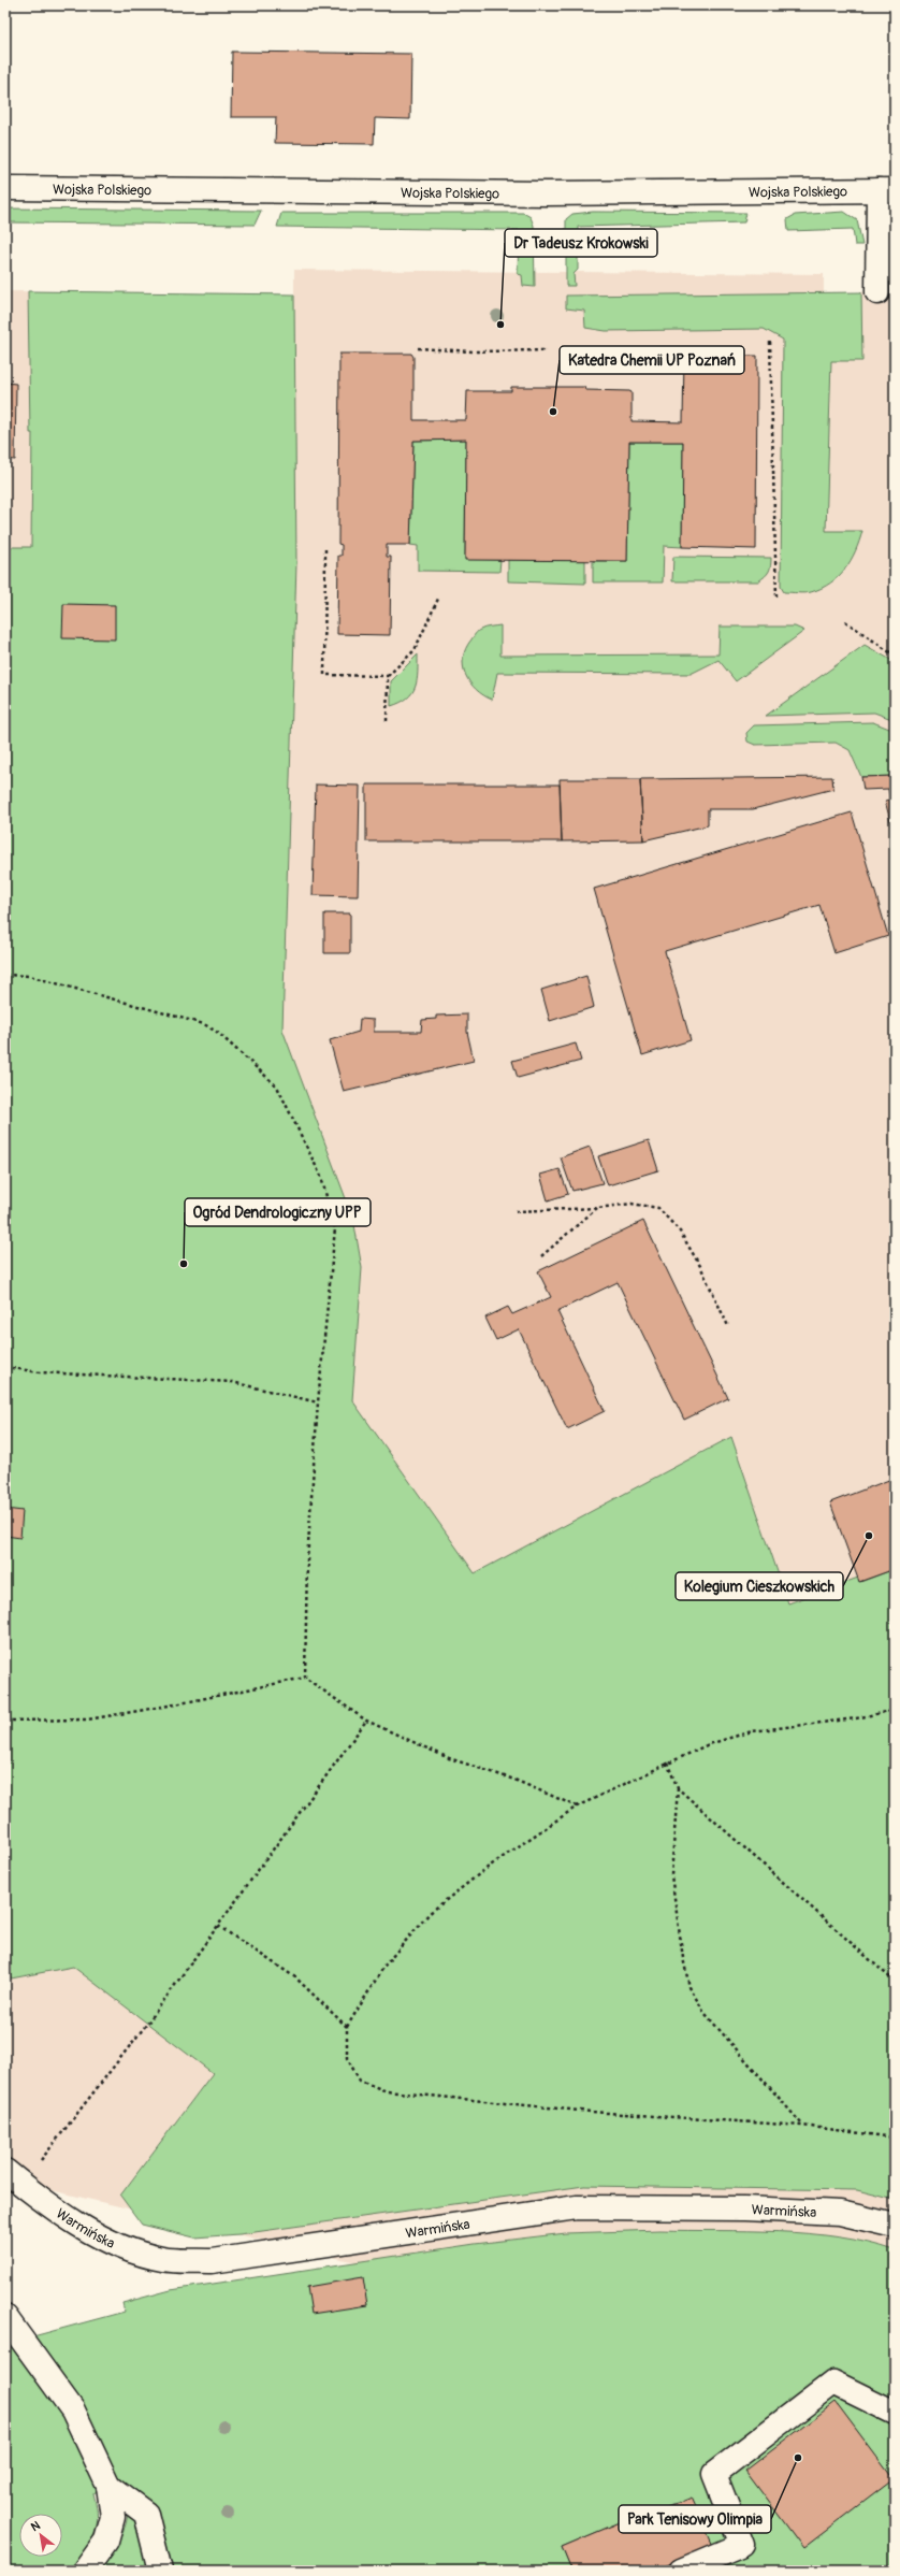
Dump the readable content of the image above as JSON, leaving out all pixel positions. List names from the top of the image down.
{
  "streets": {
    "street": ["Wojska Polskiego", "Warmińska"]
  },
  "places": [
    "Dr Tadeusz Krokowski",
    "Katedra Chemii UP Poznań",
    "Ogród Dendrologiczny UPP",
    "Kolegium Cieszkowskich",
    "Park Tenisowy Olimpia"
  ],
  "north": "top left"
}
